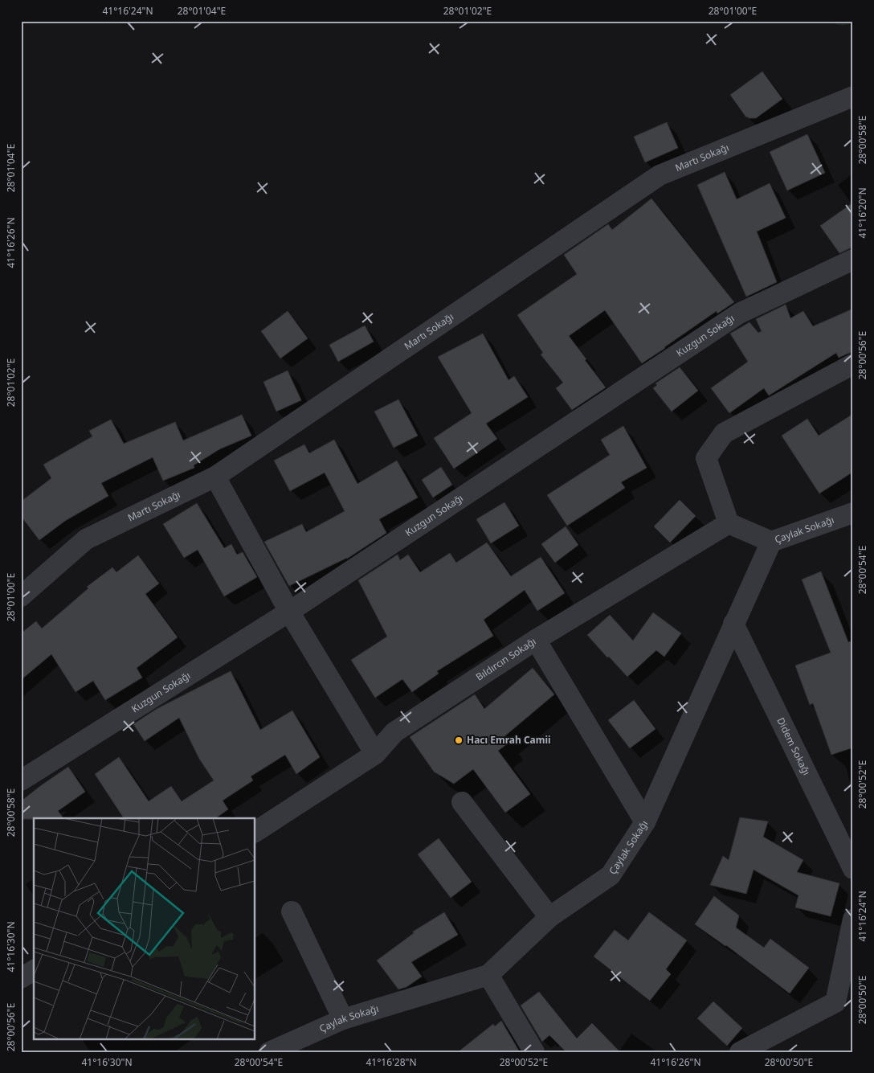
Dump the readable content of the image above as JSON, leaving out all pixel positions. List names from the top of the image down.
{
  "streets": {
    "street": [
      "Martı Sokağı",
      "Kuzgun Sokağı",
      "Çaylak Sokağı",
      "Bıldırcın Sokağı",
      "Didem Sokağı"
    ]
  },
  "crossings": [
    ["Çaylak Sokağı", "Didem Sokağı"]
  ],
  "places": ["Hacı Emrah Camii"],
  "coordinates": [
    "41°16'24\"N",
    "28°01'04\"E",
    "28°01'02\"E",
    "28°01'00\"E",
    "28°00'58\"E",
    "41°16'20\"N",
    "41°16'26\"N",
    "28°00'56\"E",
    "28°00'54\"E",
    "28°00'52\"E",
    "41°16'30\"N",
    "28°00'50\"E",
    "41°16'28\"N"
  ]
}
